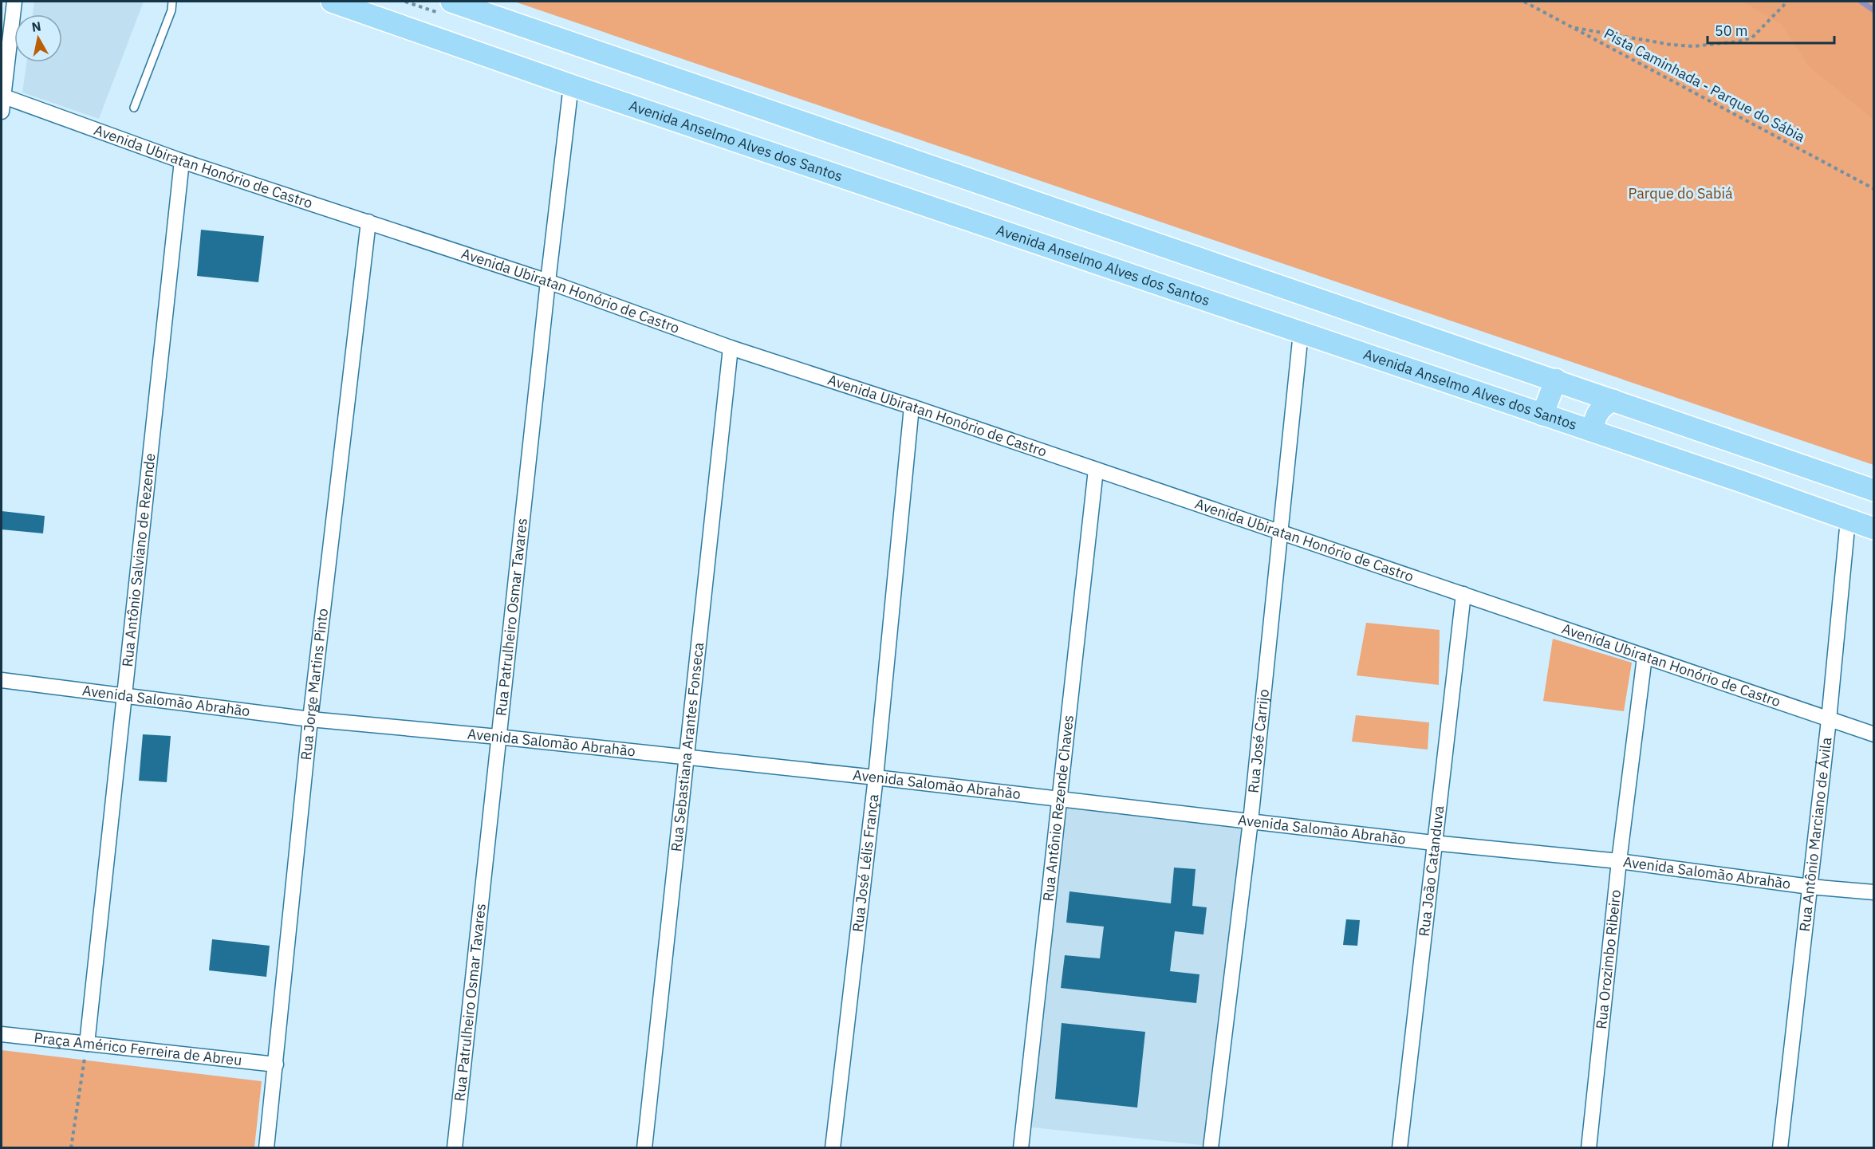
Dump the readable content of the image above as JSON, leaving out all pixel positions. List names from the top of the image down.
{
  "streets": {
    "main road": ["Avenida Anselmo Alves dos Santos"],
    "street": [
      "Avenida Ubiratan Honório de Castro",
      "Rua Antônio Salviano de Rezende",
      "Rua Patrulheiro Osmar Tavares",
      "Rua Jorge Martins Pinto",
      "Avenida Salomão Abrahão",
      "Rua José Carrijo",
      "Rua Sebastiana Arantes Fonseca",
      "Rua Antônio Rezende Chaves",
      "Rua Antônio Marciano de Ávila",
      "Rua José Lélis França",
      "Rua João Catanduva",
      "Rua Orozimbo Ribeiro",
      "Praça Américo Ferreira de Abreu"
    ],
    "path": ["Pista Caminhada - Parque do Sábia"]
  },
  "crossings": [
    ["Avenida Anselmo Alves dos Santos", "Rua Patrulheiro Osmar Tavares"],
    ["Avenida Anselmo Alves dos Santos", "Rua José Carrijo"],
    ["Avenida Anselmo Alves dos Santos", "Rua Antônio Marciano de Ávila"],
    ["Avenida Ubiratan Honório de Castro", "Rua Antônio Salviano de Rezende"],
    ["Avenida Ubiratan Honório de Castro", "Rua Patrulheiro Osmar Tavares"],
    ["Avenida Ubiratan Honório de Castro", "Rua Jorge Martins Pinto"],
    ["Avenida Ubiratan Honório de Castro", "Rua José Carrijo"],
    ["Avenida Ubiratan Honório de Castro", "Rua Sebastiana Arantes Fonseca"],
    ["Avenida Ubiratan Honório de Castro", "Rua Antônio Rezende Chaves"],
    ["Avenida Ubiratan Honório de Castro", "Rua Antônio Marciano de Ávila"],
    ["Avenida Ubiratan Honório de Castro", "Rua José Lélis França"],
    ["Avenida Ubiratan Honório de Castro", "Rua João Catanduva"],
    ["Avenida Ubiratan Honório de Castro", "Rua Orozimbo Ribeiro"],
    ["Rua Antônio Salviano de Rezende", "Avenida Salomão Abrahão"],
    ["Rua Antônio Salviano de Rezende", "Praça Américo Ferreira de Abreu"],
    ["Rua Patrulheiro Osmar Tavares", "Avenida Salomão Abrahão"],
    ["Rua Jorge Martins Pinto", "Avenida Salomão Abrahão"],
    ["Rua Jorge Martins Pinto", "Praça Américo Ferreira de Abreu"],
    ["Avenida Salomão Abrahão", "Rua José Carrijo"],
    ["Avenida Salomão Abrahão", "Rua Sebastiana Arantes Fonseca"],
    ["Avenida Salomão Abrahão", "Rua Antônio Rezende Chaves"],
    ["Avenida Salomão Abrahão", "Rua Antônio Marciano de Ávila"],
    ["Avenida Salomão Abrahão", "Rua José Lélis França"],
    ["Avenida Salomão Abrahão", "Rua João Catanduva"],
    ["Avenida Salomão Abrahão", "Rua Orozimbo Ribeiro"]
  ],
  "parks": ["Parque do Sabiá"],
  "scale_bar": "50 m",
  "north": "top"
}
